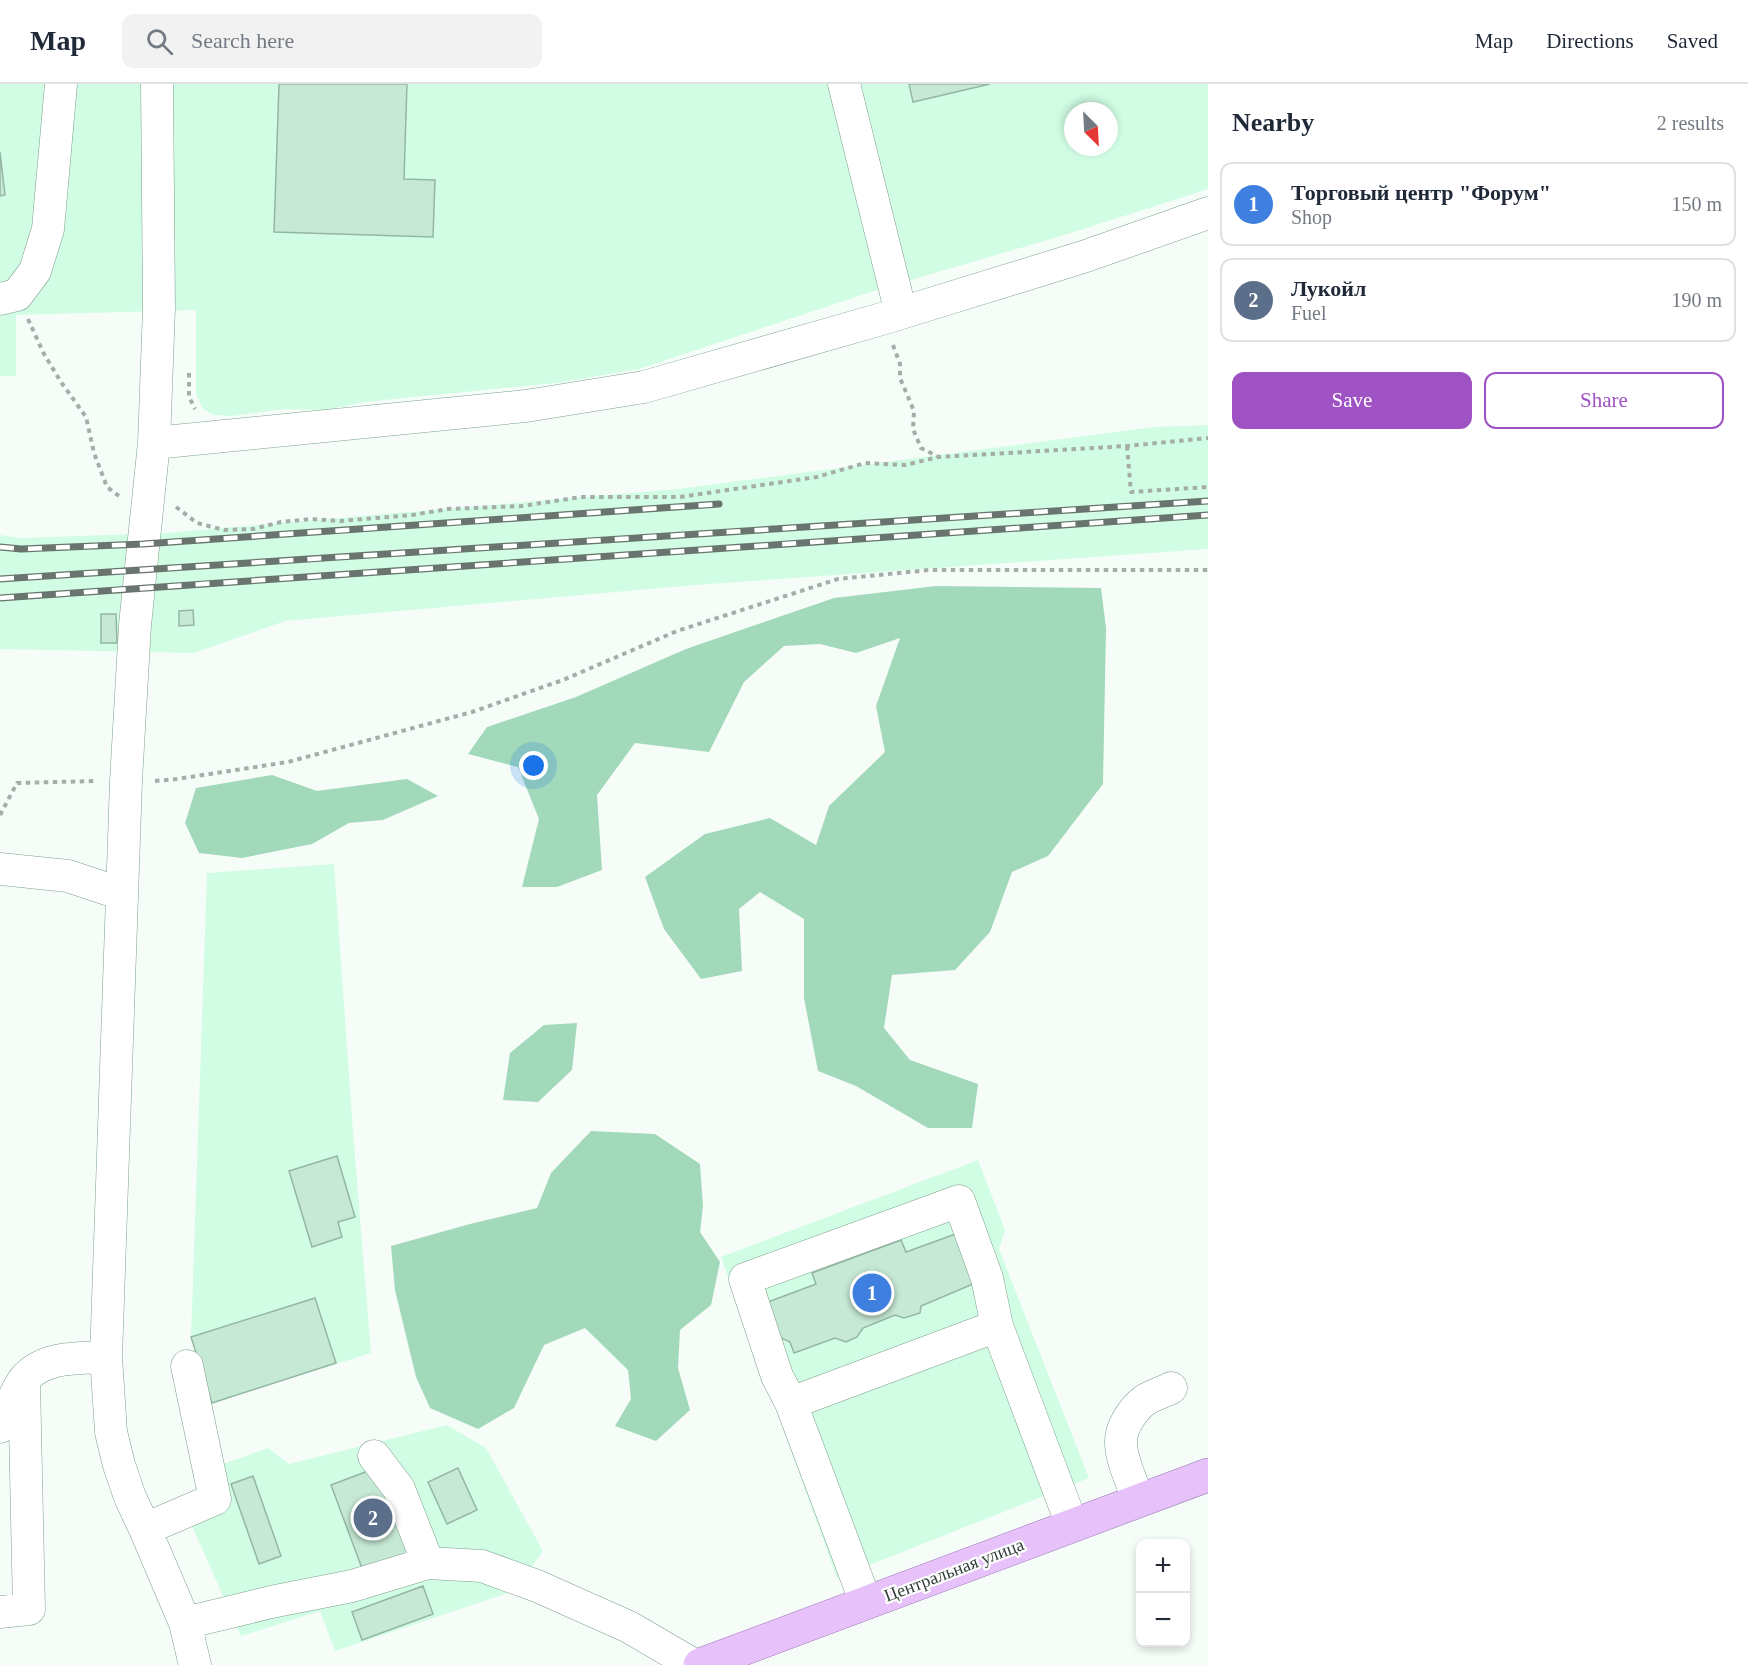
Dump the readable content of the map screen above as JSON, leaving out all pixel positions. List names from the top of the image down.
{
  "streets": {
    "main road": ["Центральная улица"]
  },
  "north": "bottom right",
  "page": {
    "header": "Map",
    "search": "Search here",
    "nav": ["Map", "Directions", "Saved"],
    "heading": ["Nearby", "2 results"],
    "list": [
      {
        "mark": "1",
        "name": "Торговый центр \"Форум\"",
        "note": "Shop",
        "value": "150 m"
      },
      {
        "mark": "2",
        "name": "Лукойл",
        "note": "Fuel",
        "value": "190 m"
      }
    ],
    "buttons": ["Save", "Share"],
    "pins": ["1", "2"],
    "map_buttons": ["+", "−"]
  }
}
